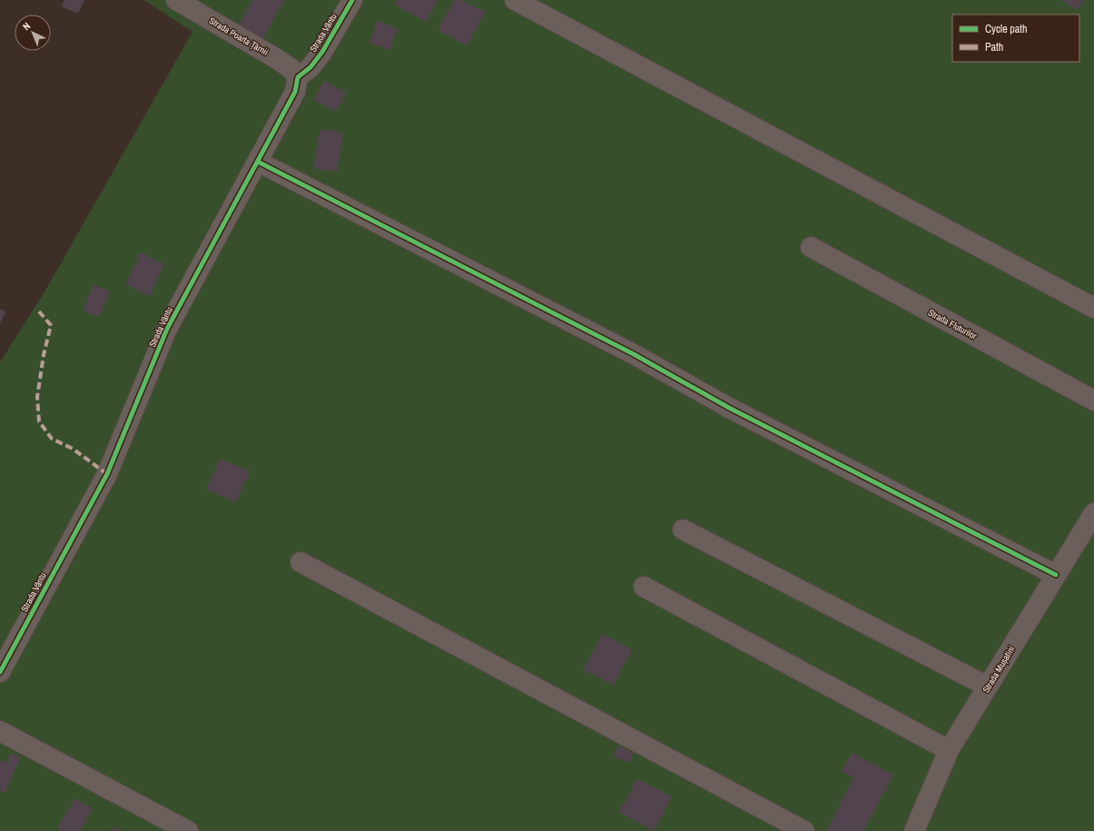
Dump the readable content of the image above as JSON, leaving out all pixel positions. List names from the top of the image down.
{
  "streets": {
    "street": [
      "Strada Vântu",
      "Strada Poarta Țărnii",
      "Strada Fluturilor",
      "Strada Mușatini"
    ]
  },
  "crossings": [
    ["Strada Vântu", "Strada Poarta Țărnii"]
  ],
  "legend": ["Cycle path", "Path"],
  "north": "top left"
}
